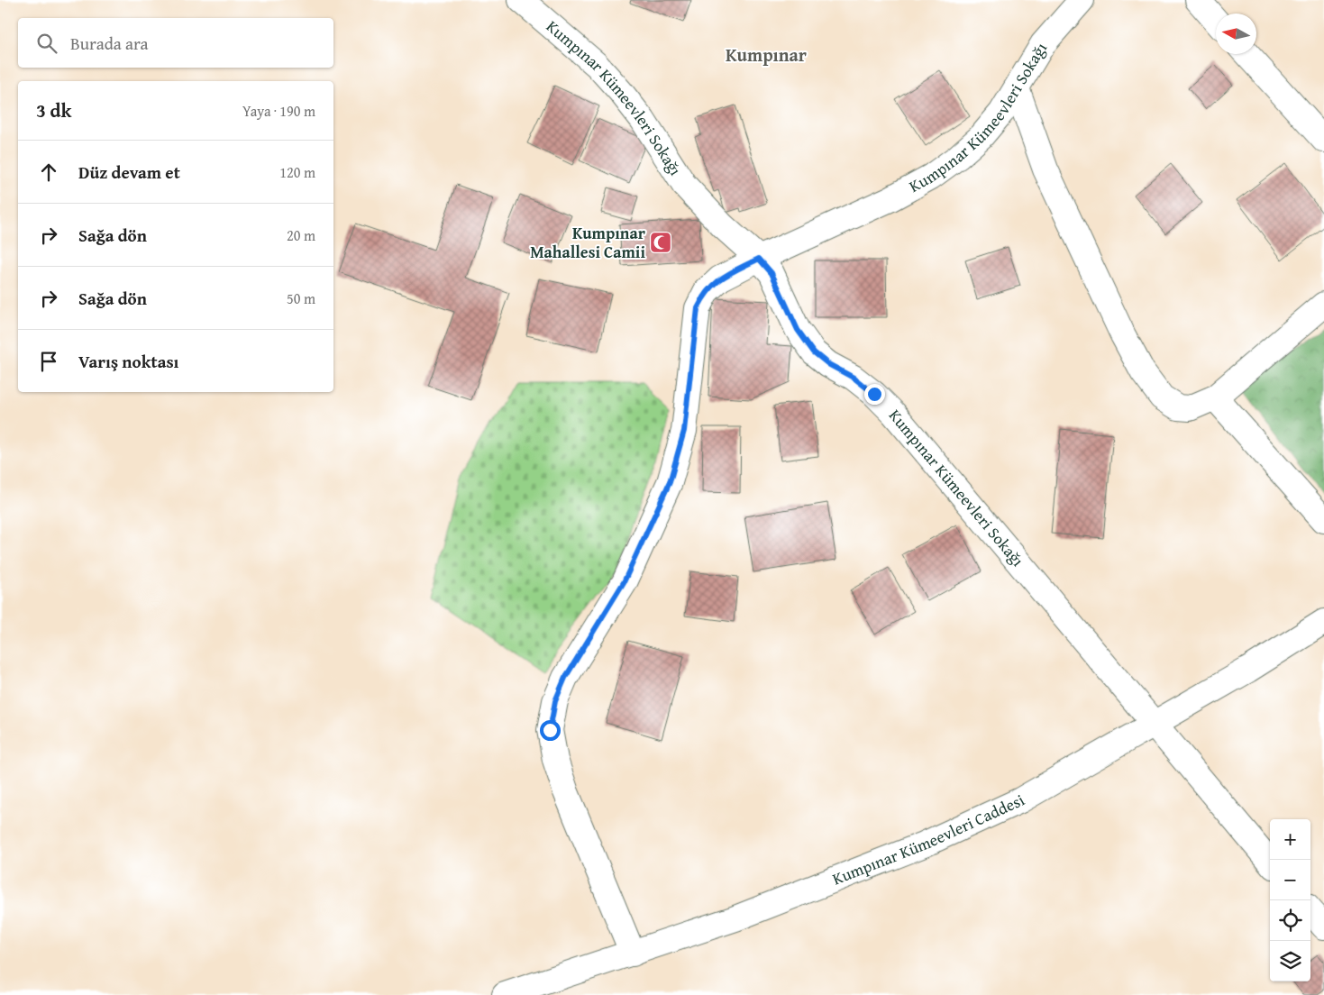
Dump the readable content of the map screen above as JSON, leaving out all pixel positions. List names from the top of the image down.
{
  "streets": {
    "street": ["Kumpınar Kümeevleri Sokağı", "Kumpınar Kümeevleri Caddesi"]
  },
  "crossings": [
    ["Kumpınar Kümeevleri Sokağı", "Kumpınar Kümeevleri Caddesi"]
  ],
  "districts": ["Kumpınar"],
  "places": {
    "mosque": ["Kumpınar Mahallesi Camii"]
  },
  "north": "left",
  "page": {
    "search": "Burada ara",
    "heading": ["3 dk", "Yaya · 190 m"],
    "list": [
      ["Düz devam et", "120 m"],
      ["Sağa dön", "20 m"],
      ["Sağa dön", "50 m"],
      "Varış noktası"
    ],
    "map_buttons": ["+", "−"]
  }
}
